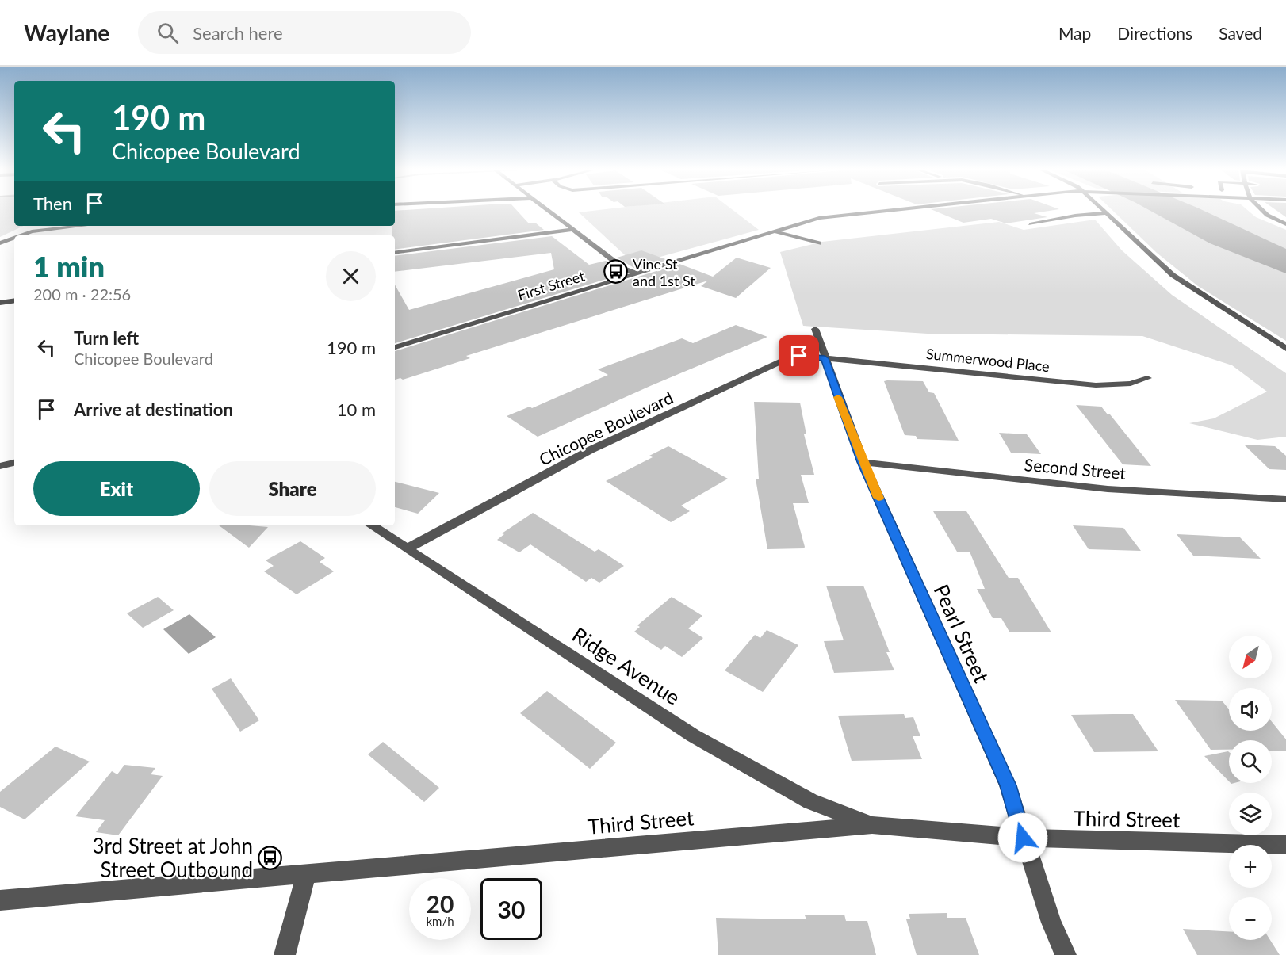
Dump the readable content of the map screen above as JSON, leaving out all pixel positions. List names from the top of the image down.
{
  "streets": {
    "street": [
      "First Street",
      "Summerwood Place",
      "Chicopee Boulevard",
      "Second Street",
      "Pearl Street",
      "Ridge Avenue",
      "Third Street"
    ]
  },
  "crossings": [
    ["Summerwood Place", "Chicopee Boulevard"],
    ["Summerwood Place", "Pearl Street"],
    ["Chicopee Boulevard", "Pearl Street"],
    ["Chicopee Boulevard", "Ridge Avenue"],
    ["Second Street", "Pearl Street"],
    ["Pearl Street", "Third Street"],
    ["Ridge Avenue", "Third Street"]
  ],
  "places": {
    "bus stop": ["Vine St and 1st St", "3rd Street at John Street Outbound"]
  },
  "north": "bottom left",
  "page": {
    "header": "Waylane",
    "search": "Search here",
    "nav": ["Map", "Directions", "Saved"],
    "turn": ["190 m", "Chicopee Boulevard"],
    "then": "Then",
    "heading": ["1 min", "200 m · 22:56"],
    "list": [
      {
        "name": "Turn left",
        "note": "Chicopee Boulevard",
        "value": "190 m"
      },
      {
        "name": "Arrive at destination",
        "value": "10 m"
      }
    ],
    "buttons": ["Exit", "Share"],
    "map_buttons": ["+", "−"],
    "speed": "20 km/h",
    "limit": "30"
  }
}
